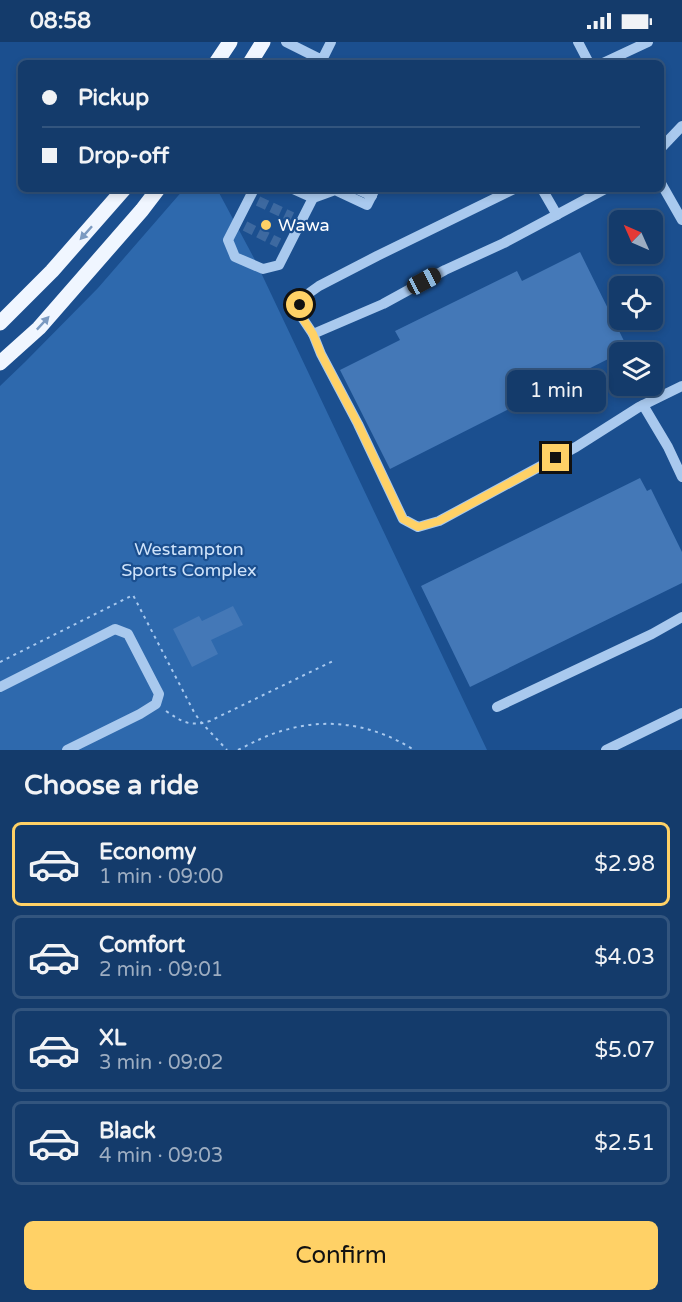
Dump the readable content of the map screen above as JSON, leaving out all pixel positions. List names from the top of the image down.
{
  "parks": ["Westampton Sports Complex"],
  "places": ["Wawa"],
  "north": "top left",
  "page": {
    "status": "08:58",
    "banner": ["Pickup", "Drop-off"],
    "bubble": "1 min",
    "heading": "Choose a ride",
    "list": [
      {
        "name": "Economy",
        "note": "1 min · 09:00",
        "value": "$2.98"
      },
      {
        "name": "Comfort",
        "note": "2 min · 09:01",
        "value": "$4.03"
      },
      {
        "name": "XL",
        "note": "3 min · 09:02",
        "value": "$5.07"
      },
      {
        "name": "Black",
        "note": "4 min · 09:03",
        "value": "$2.51"
      }
    ],
    "buttons": "Confirm"
  }
}
